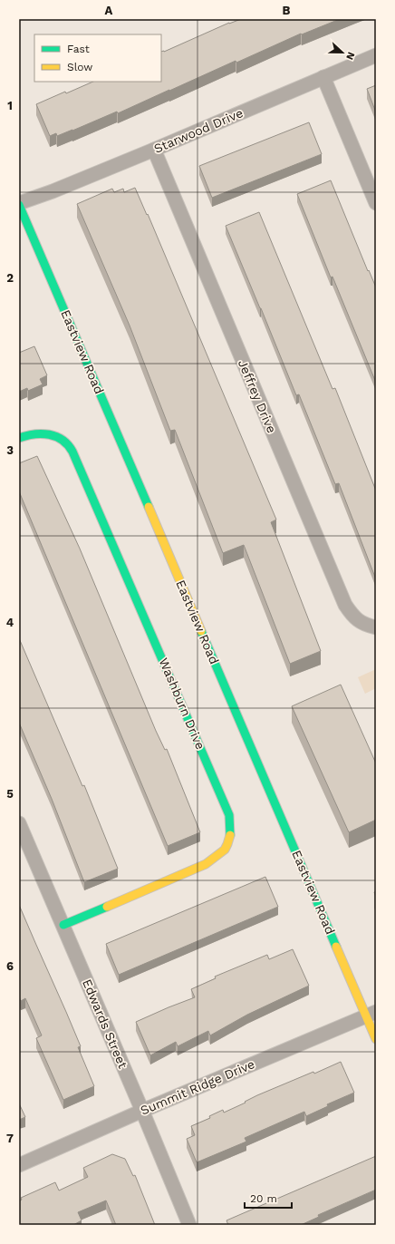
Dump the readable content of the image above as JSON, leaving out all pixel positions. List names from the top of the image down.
{
  "streets": {
    "street": [
      "Starwood Drive",
      "Eastview Road",
      "Jeffrey Drive",
      "Washburn Drive",
      "Edwards Street",
      "Summit Ridge Drive"
    ]
  },
  "crossings": [
    ["Starwood Drive", "Eastview Road"],
    ["Starwood Drive", "Jeffrey Drive"],
    ["Eastview Road", "Summit Ridge Drive"],
    ["Washburn Drive", "Edwards Street"],
    ["Edwards Street", "Summit Ridge Drive"]
  ],
  "legend": ["Fast", "Slow"],
  "scale_bar": "20 m",
  "north": "right",
  "grid": {
    "columns": ["A", "B"],
    "rows": [
      "1",
      "2",
      "3",
      "4",
      "5",
      "6",
      "7"
    ]
  }
}
